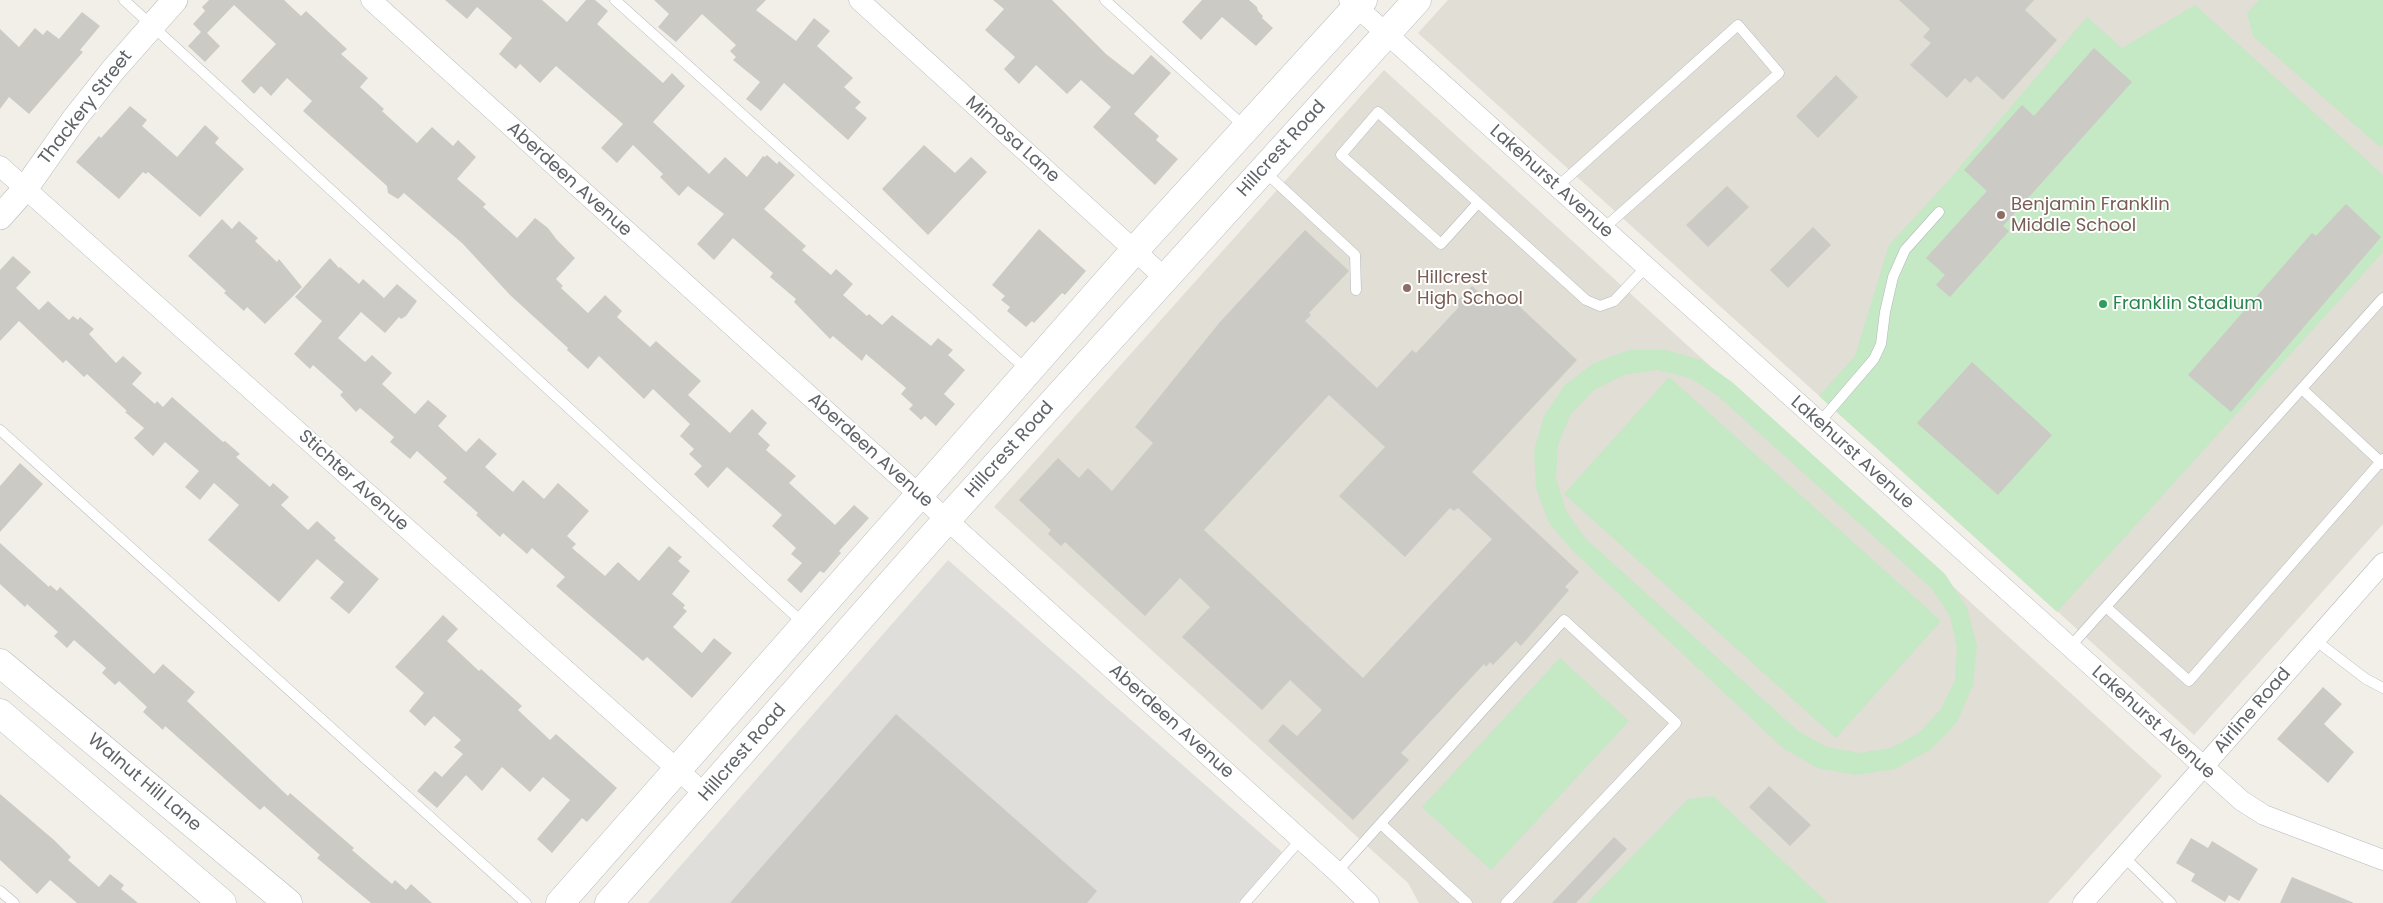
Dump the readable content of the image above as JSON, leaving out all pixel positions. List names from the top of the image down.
{
  "streets": {
    "main road": ["Hillcrest Road", "Walnut Hill Lane"],
    "street": [
      "Thackery Street",
      "Mimosa Lane",
      "Aberdeen Avenue",
      "Lakehurst Avenue",
      "Stichter Avenue",
      "Airline Road"
    ]
  },
  "crossings": [
    ["Thackery Street", "Stichter Avenue"],
    ["Mimosa Lane", "Hillcrest Road"],
    ["Hillcrest Road", "Aberdeen Avenue"],
    ["Hillcrest Road", "Lakehurst Avenue"],
    ["Hillcrest Road", "Stichter Avenue"],
    ["Lakehurst Avenue", "Airline Road"]
  ],
  "places": ["Benjamin Franklin Middle School", "Hillcrest High School", "Franklin Stadium"]
}
